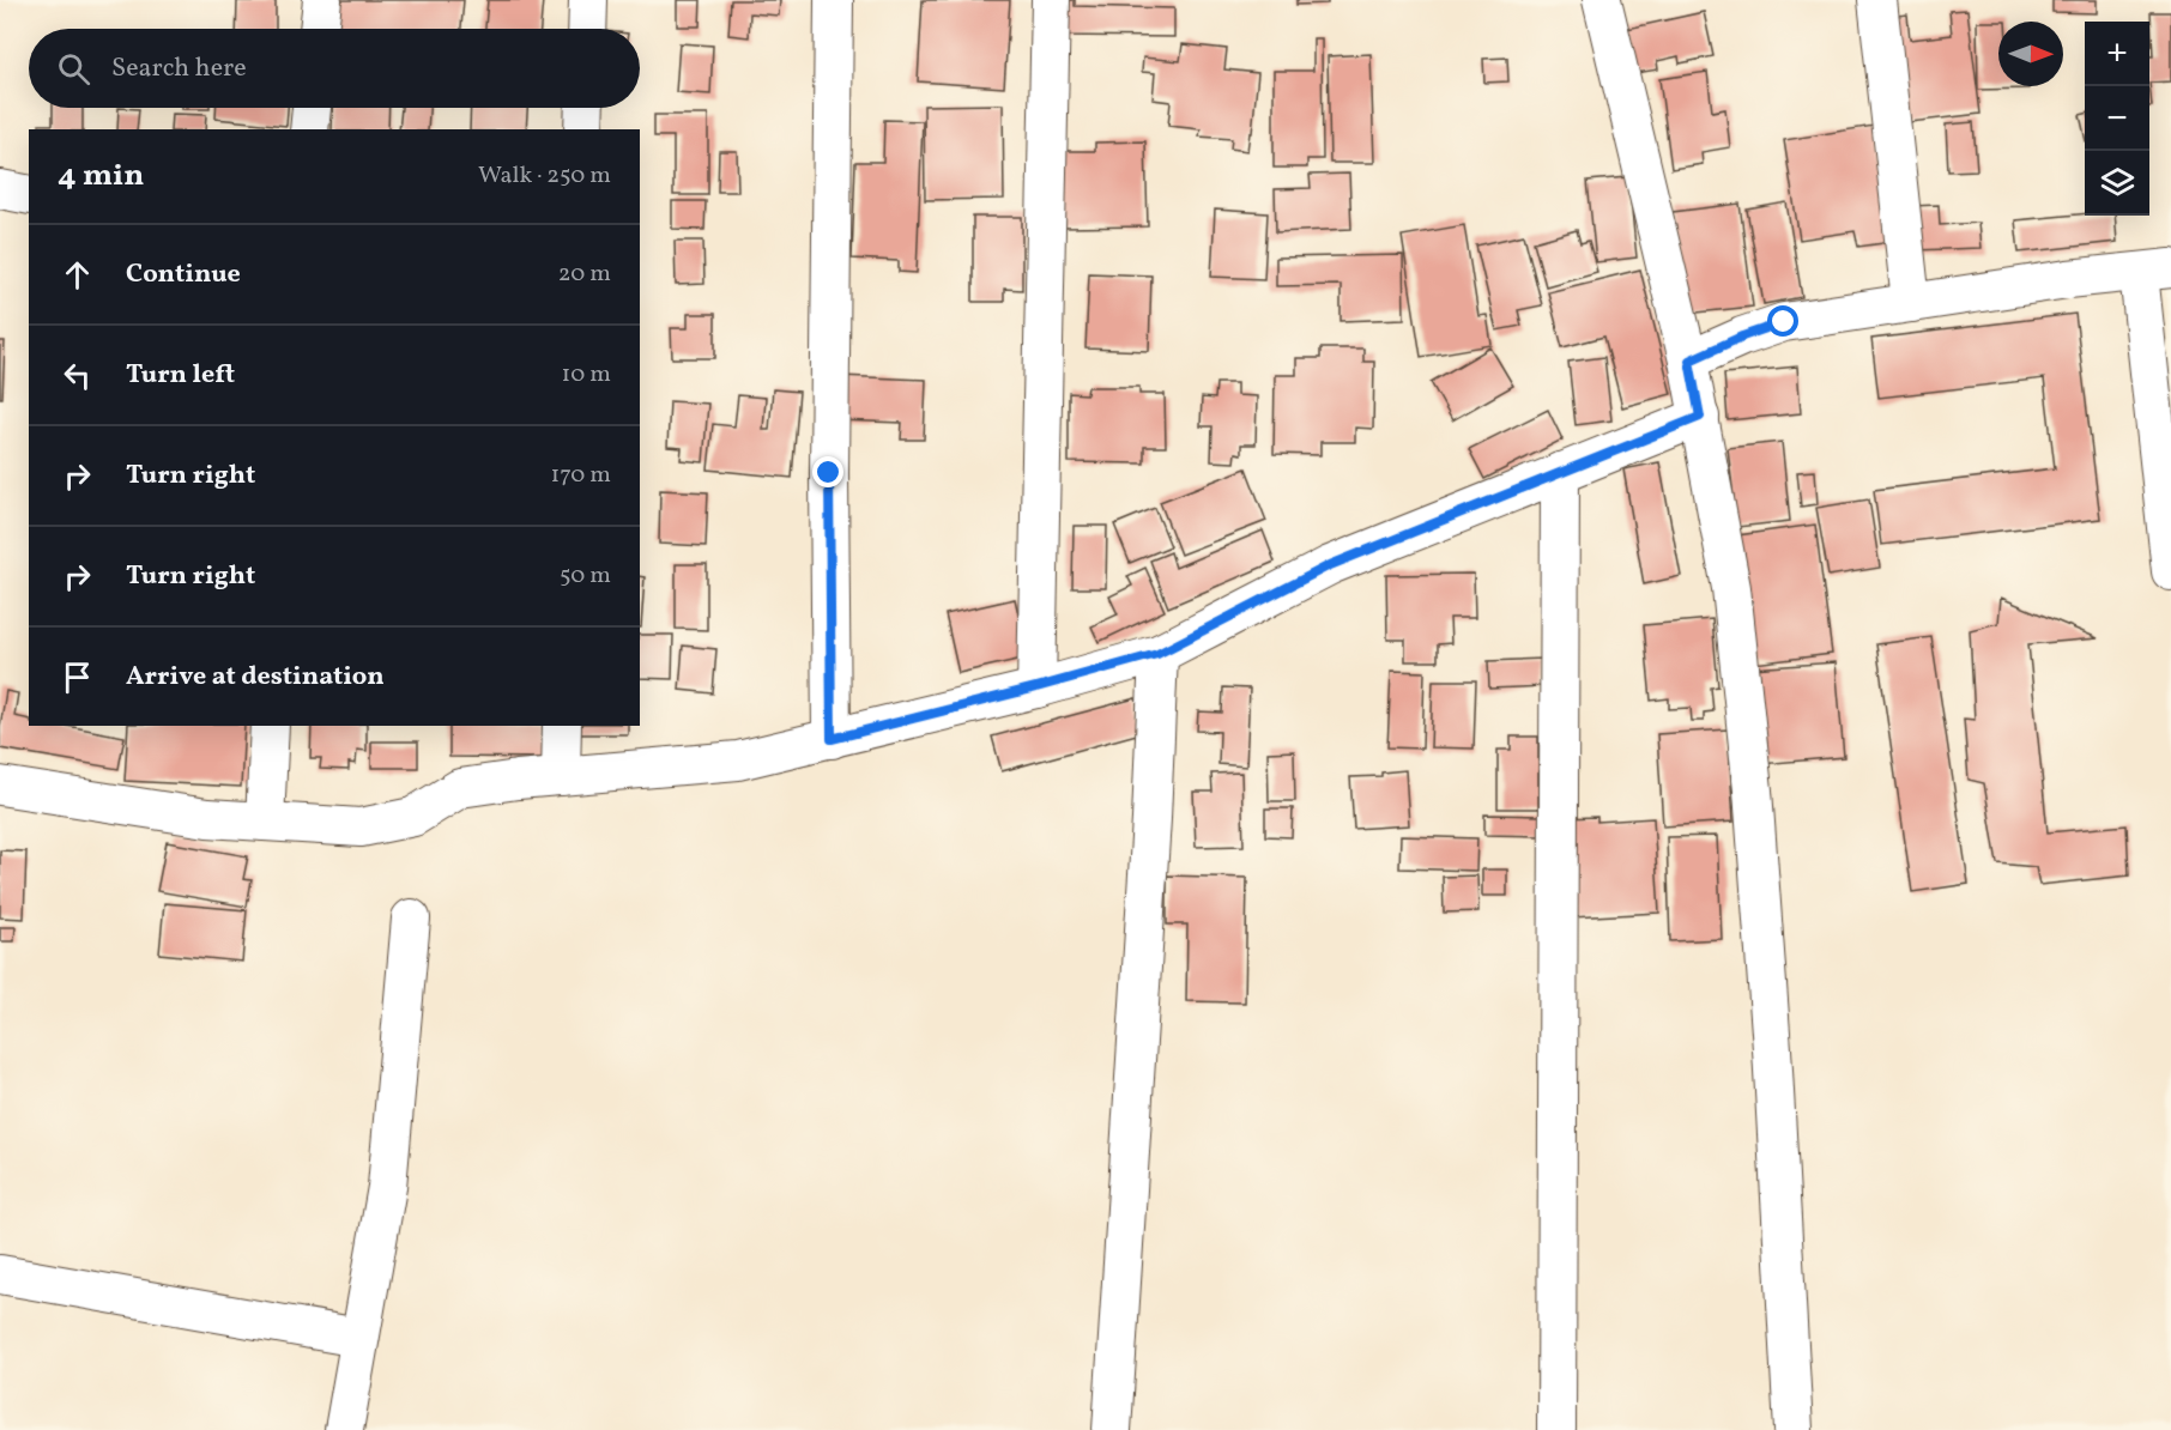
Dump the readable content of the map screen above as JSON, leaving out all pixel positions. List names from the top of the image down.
{
  "north": "right",
  "page": {
    "map_buttons": ["+", "−"],
    "search": "Search here",
    "heading": ["4 min", "Walk · 250 m"],
    "list": [
      ["Continue", "20 m"],
      ["Turn left", "10 m"],
      ["Turn right", "170 m"],
      ["Turn right", "50 m"],
      "Arrive at destination"
    ]
  }
}
